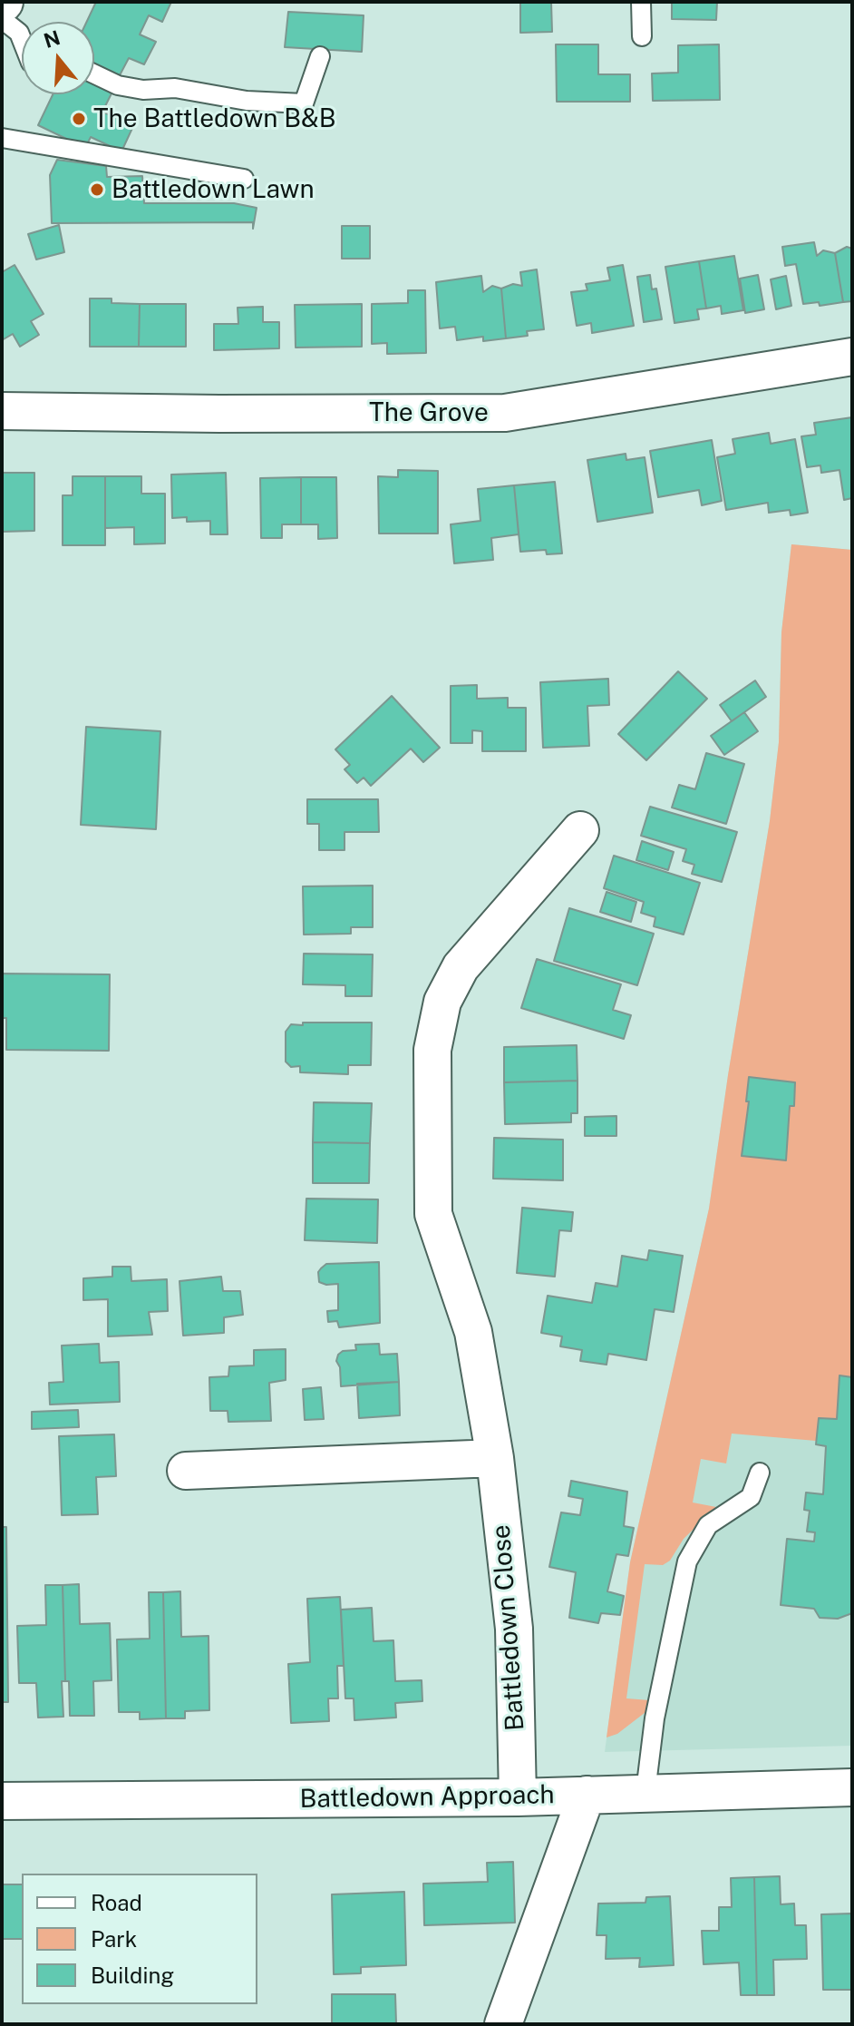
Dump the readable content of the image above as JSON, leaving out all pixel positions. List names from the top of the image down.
{
  "streets": {
    "street": ["The Grove", "Battledown Close", "Battledown Approach"]
  },
  "crossings": [
    ["Battledown Close", "Battledown Approach"]
  ],
  "places": ["The Battledown B&B", "Battledown Lawn"],
  "legend": ["Road", "Park", "Building"],
  "north": "top"
}
